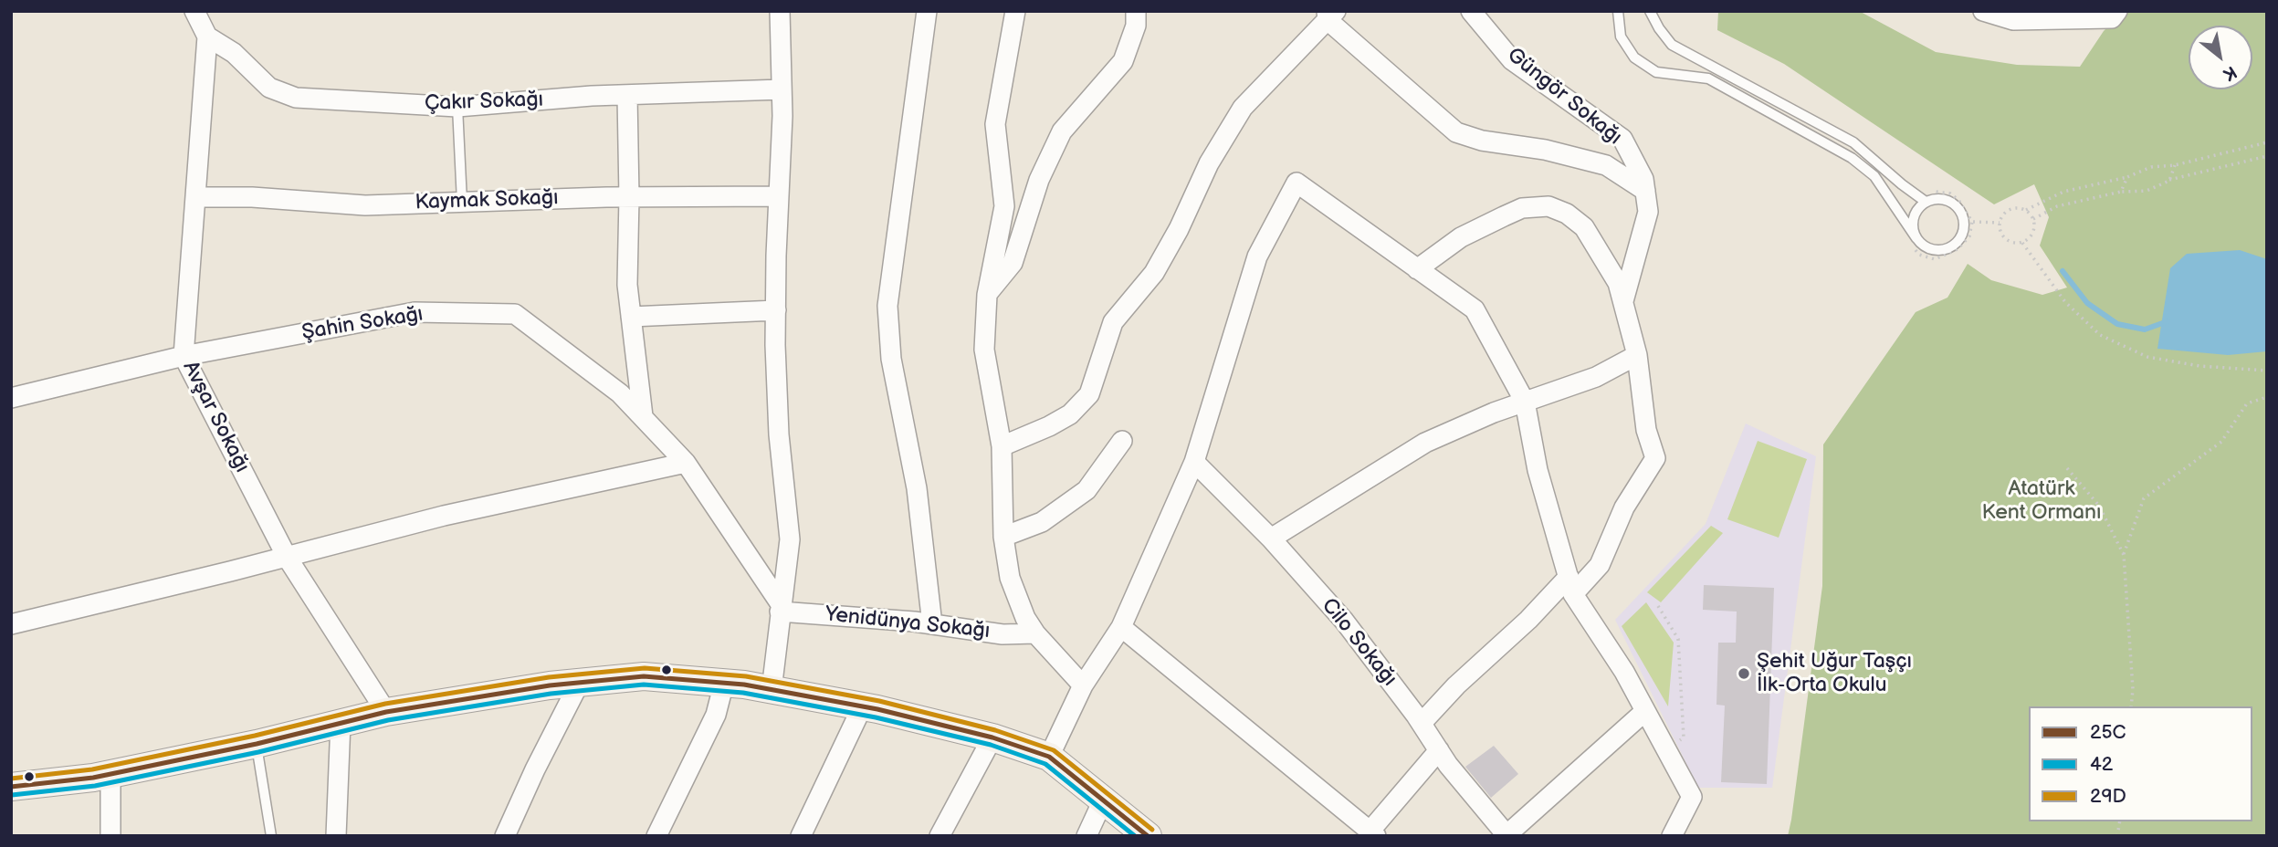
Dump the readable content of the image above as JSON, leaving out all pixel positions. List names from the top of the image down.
{
  "streets": {
    "street": [
      "Güngör Sokağı",
      "Çakır Sokağı",
      "Kaymak Sokağı",
      "Şahin Sokağı",
      "Avşar Sokağı",
      "Yenidünya Sokağı",
      "Cilo Sokağı"
    ]
  },
  "crossings": [
    ["Çakır Sokağı", "Avşar Sokağı"],
    ["Kaymak Sokağı", "Avşar Sokağı"],
    ["Şahin Sokağı", "Avşar Sokağı"],
    ["Şahin Sokağı", "Yenidünya Sokağı"]
  ],
  "parks": ["Atatürk Kent Ormanı"],
  "places": ["Şehit Uğur Taşçı İlk-Orta Okulu"],
  "lines": ["transit line 29D", "transit line 25C", "transit line 42"],
  "legend": ["25C", "42", "29D"],
  "north": "bottom right"
}
